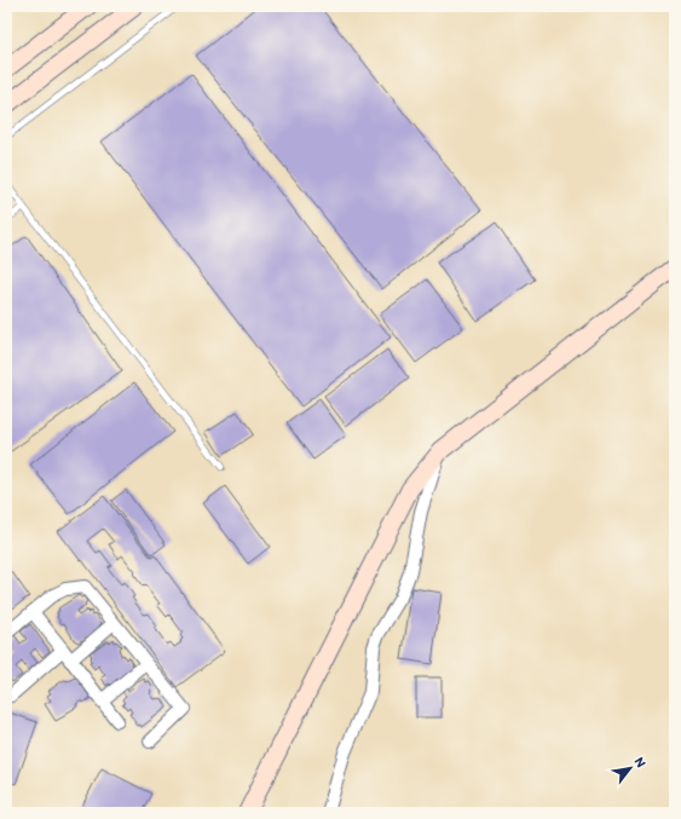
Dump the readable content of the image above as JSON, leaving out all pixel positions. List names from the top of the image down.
{
  "north": "top right"
}
